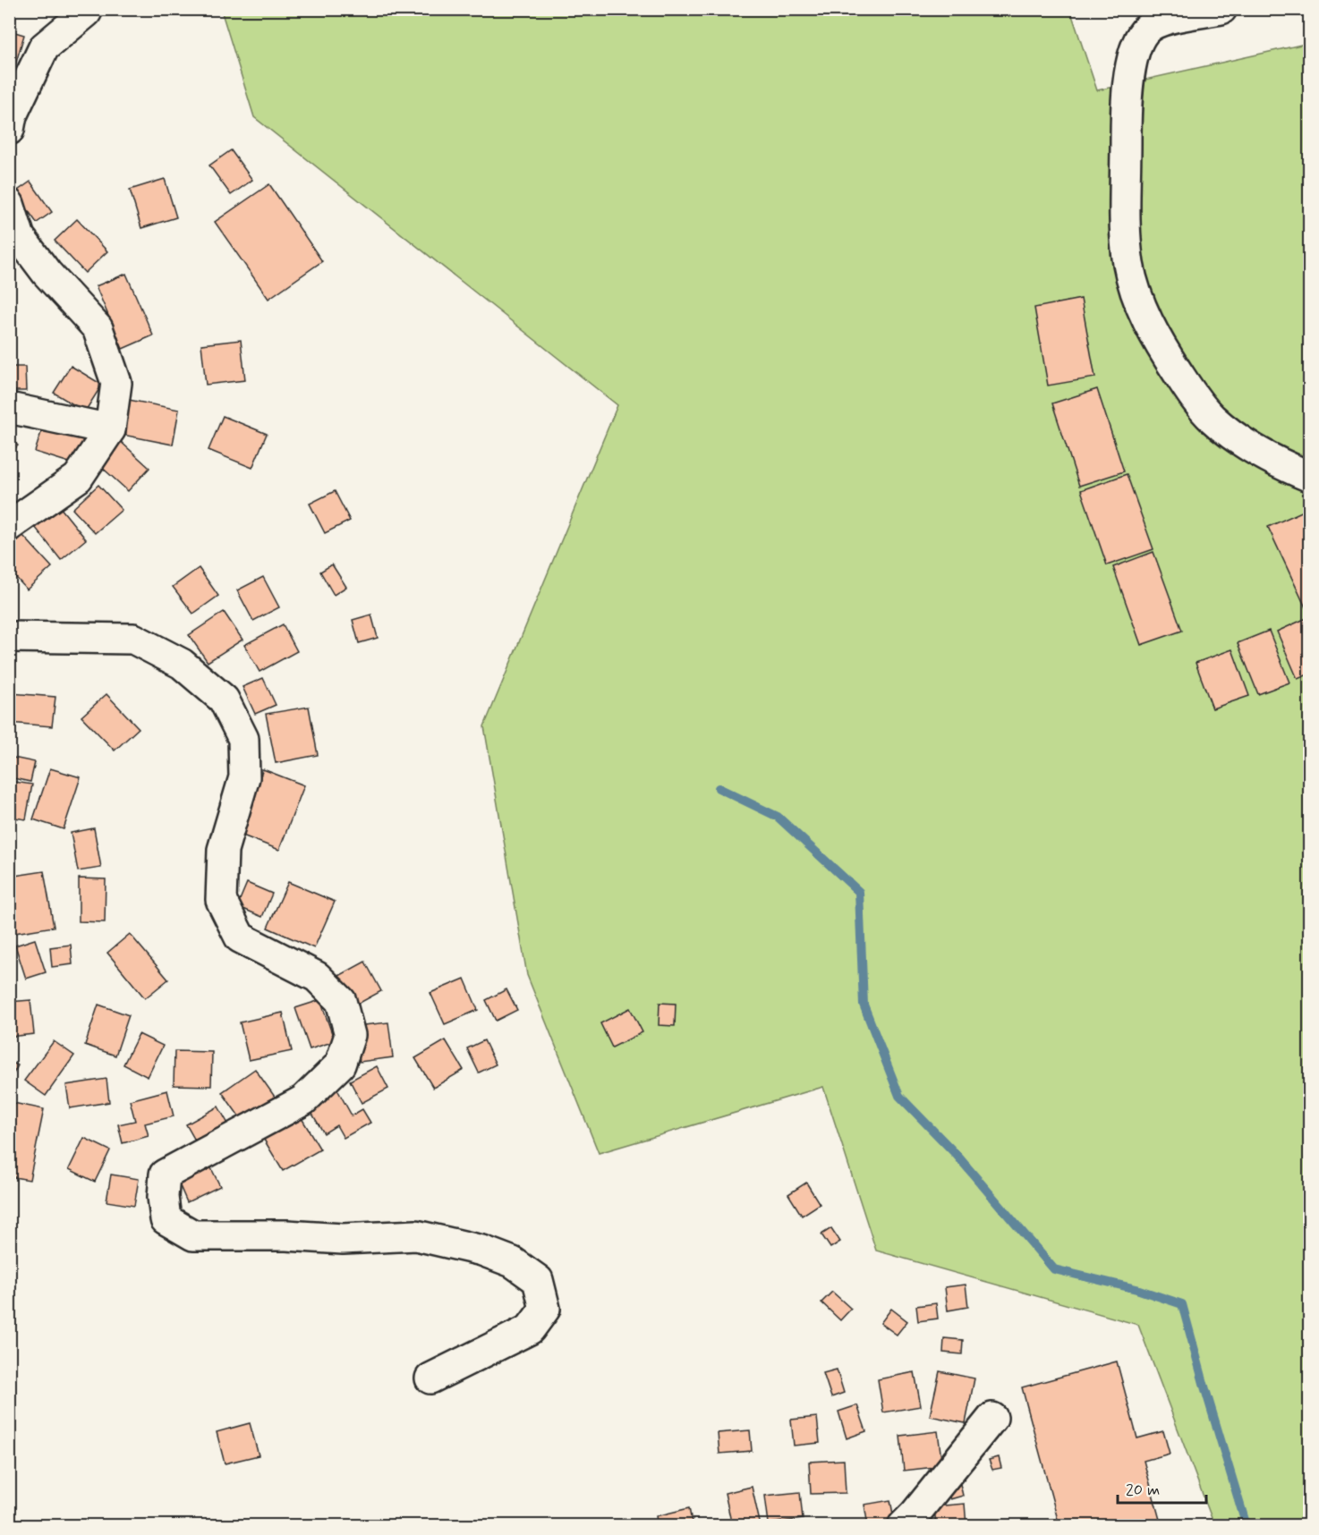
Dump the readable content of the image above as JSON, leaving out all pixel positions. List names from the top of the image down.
{
  "scale_bar": "20 m"
}
